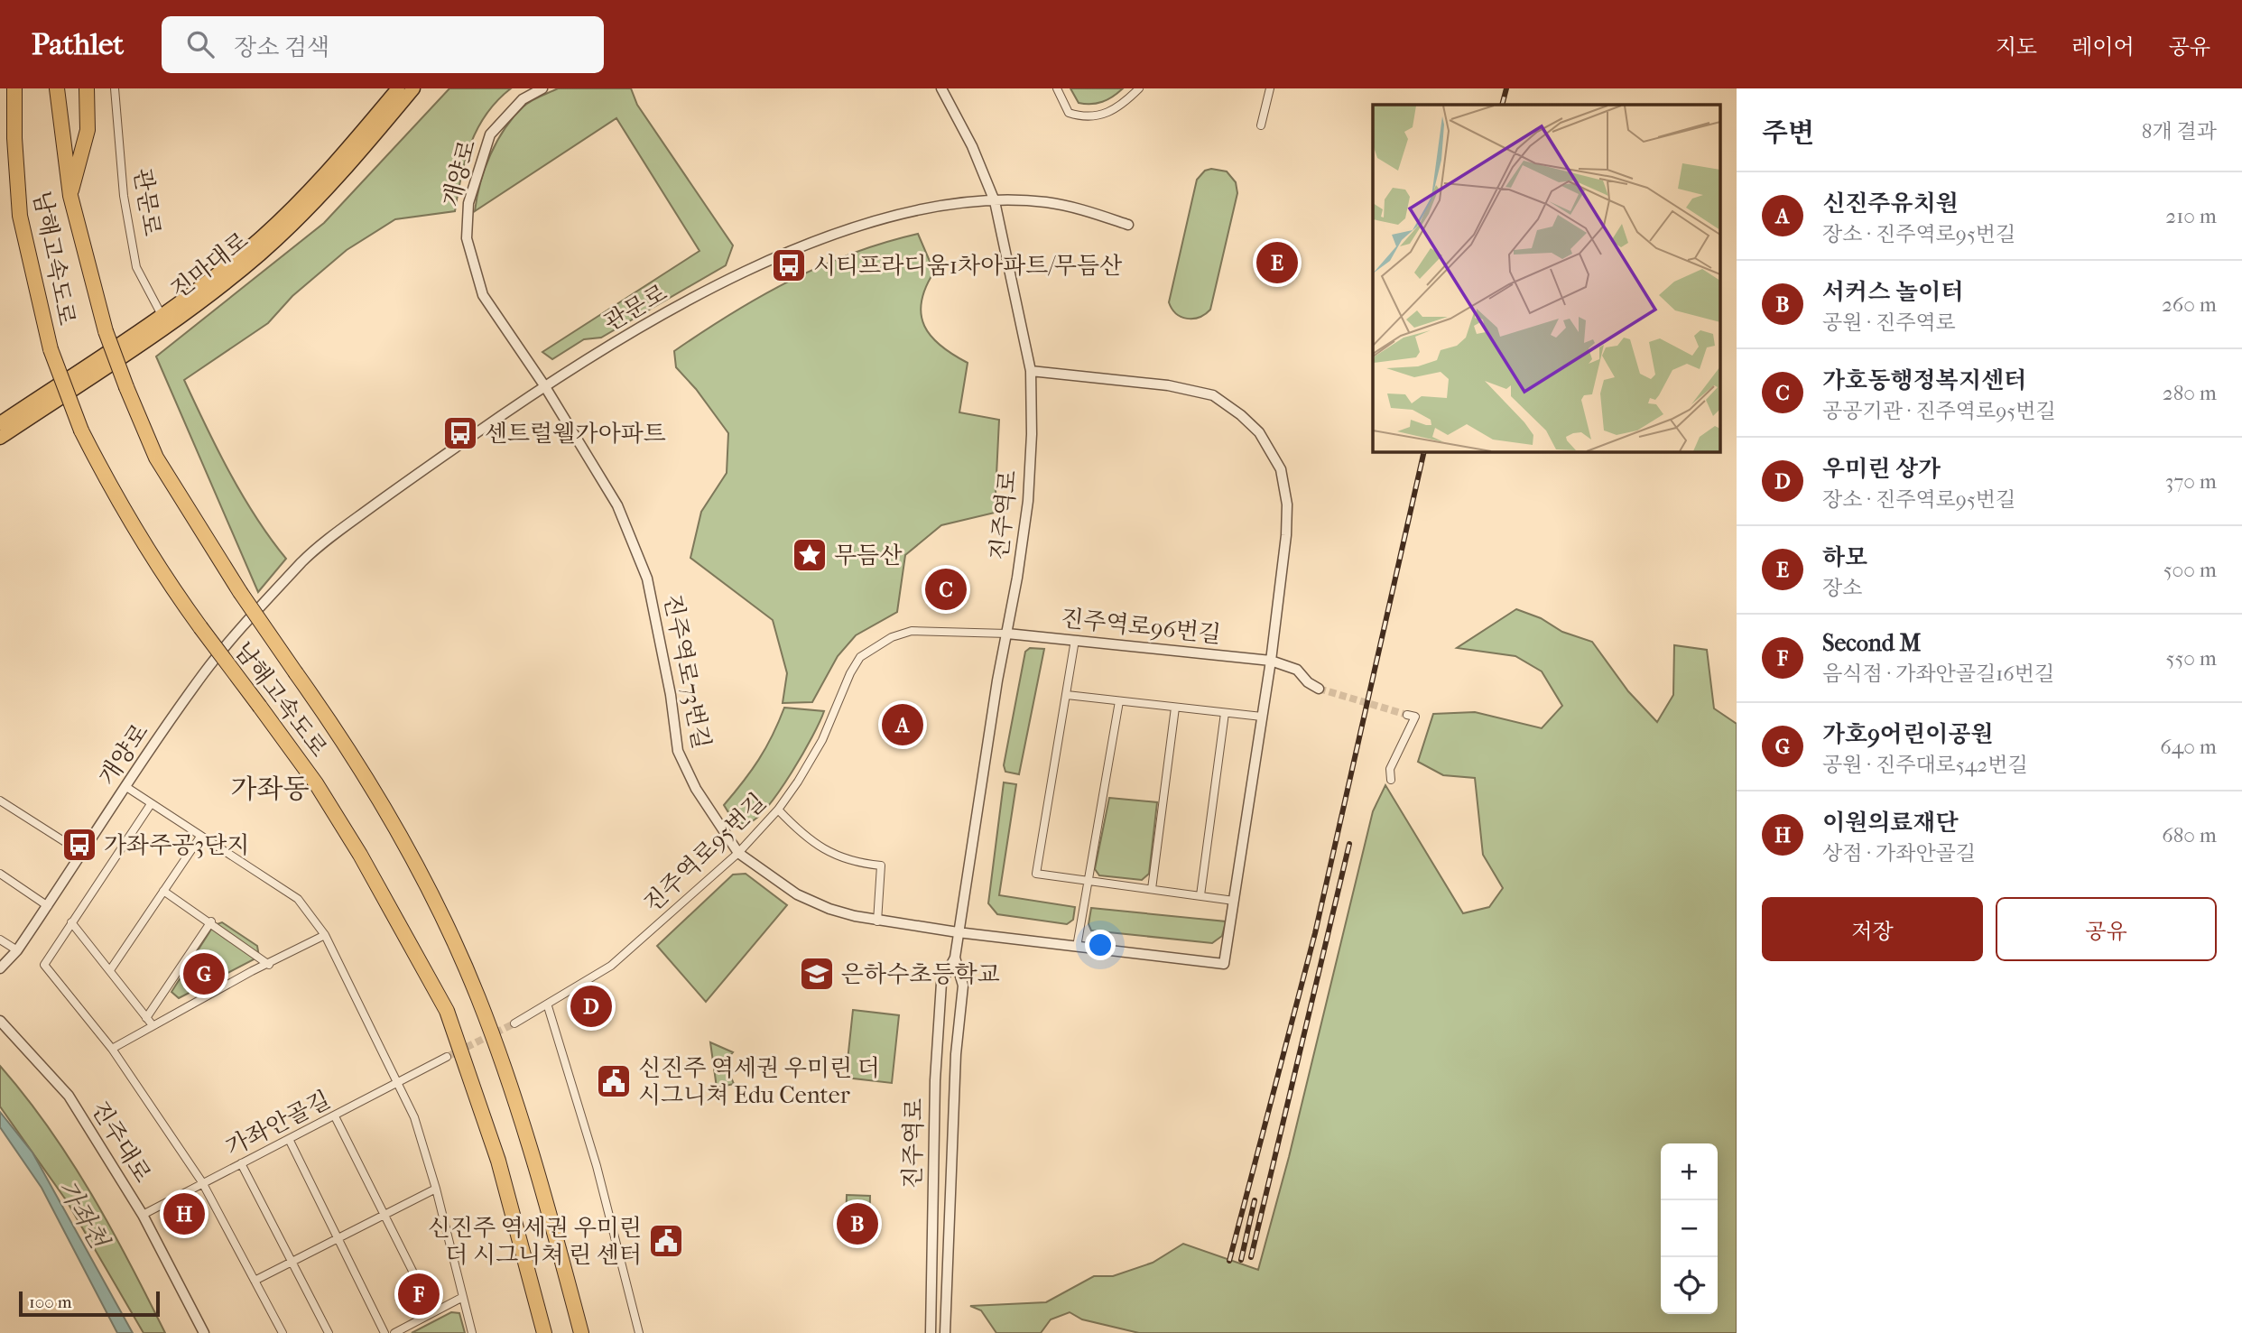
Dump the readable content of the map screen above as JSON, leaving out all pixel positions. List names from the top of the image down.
{
  "streets": {
    "highway": ["남해고속도로", "진마대로"],
    "street": [
      "개양로",
      "관문로",
      "진주역로",
      "진주역로96번길",
      "진주역로73번길",
      "진주역로95번길",
      "가좌안골길",
      "진주대로"
    ]
  },
  "crossings": [
    ["개양로", "관문로"],
    ["개양로", "진주역로73번길"],
    ["관문로", "진마대로"],
    ["관문로", "진주역로"],
    ["관문로", "진주역로73번길"],
    ["진주역로", "진주역로96번길"],
    ["진주역로", "진주역로73번길"],
    ["진주역로", "진주역로95번길"],
    ["진주역로96번길", "진주역로95번길"],
    ["진주역로73번길", "진주역로95번길"],
    ["가좌안골길", "진주대로"]
  ],
  "districts": ["가좌동"],
  "water": ["가좌천"],
  "places": {
    "bus stop": ["시티프라디움1차아파트/무듬산", "센트럴웰가아파트", "가좌주공3단지"],
    "place": ["무듬산"],
    "school or university": ["은하수초등학교"],
    "public building": ["신진주 역세권 우미린 더 시그니쳐 Edu Center", "신진주 역세권 우미린 더 시그니쳐 린 센터"]
  },
  "scale_bar": "100 m",
  "page": {
    "header": "Pathlet",
    "search": "장소 검색",
    "nav": ["지도", "레이어", "공유"],
    "heading": ["주변", "8개 결과"],
    "list": [
      {
        "mark": "A",
        "name": "신진주유치원",
        "note": "장소 · 진주역로95번길",
        "value": "210 m"
      },
      {
        "mark": "B",
        "name": "서커스 놀이터",
        "note": "공원 · 진주역로",
        "value": "260 m"
      },
      {
        "mark": "C",
        "name": "가호동행정복지센터",
        "note": "공공기관 · 진주역로95번길",
        "value": "280 m"
      },
      {
        "mark": "D",
        "name": "우미린 상가",
        "note": "장소 · 진주역로95번길",
        "value": "370 m"
      },
      {
        "mark": "E",
        "name": "하모",
        "note": "장소",
        "value": "500 m"
      },
      {
        "mark": "F",
        "name": "Second M",
        "note": "음식점 · 가좌안골길16번길",
        "value": "550 m"
      },
      {
        "mark": "G",
        "name": "가호9어린이공원",
        "note": "공원 · 진주대로542번길",
        "value": "640 m"
      },
      {
        "mark": "H",
        "name": "이원의료재단",
        "note": "상점 · 가좌안골길",
        "value": "680 m"
      }
    ],
    "pins": [
      "E",
      "C",
      "A",
      "G",
      "D",
      "H",
      "B",
      "F"
    ],
    "buttons": ["저장", "공유"],
    "map_buttons": ["+", "−"],
    "scale": "100 m"
  }
}
